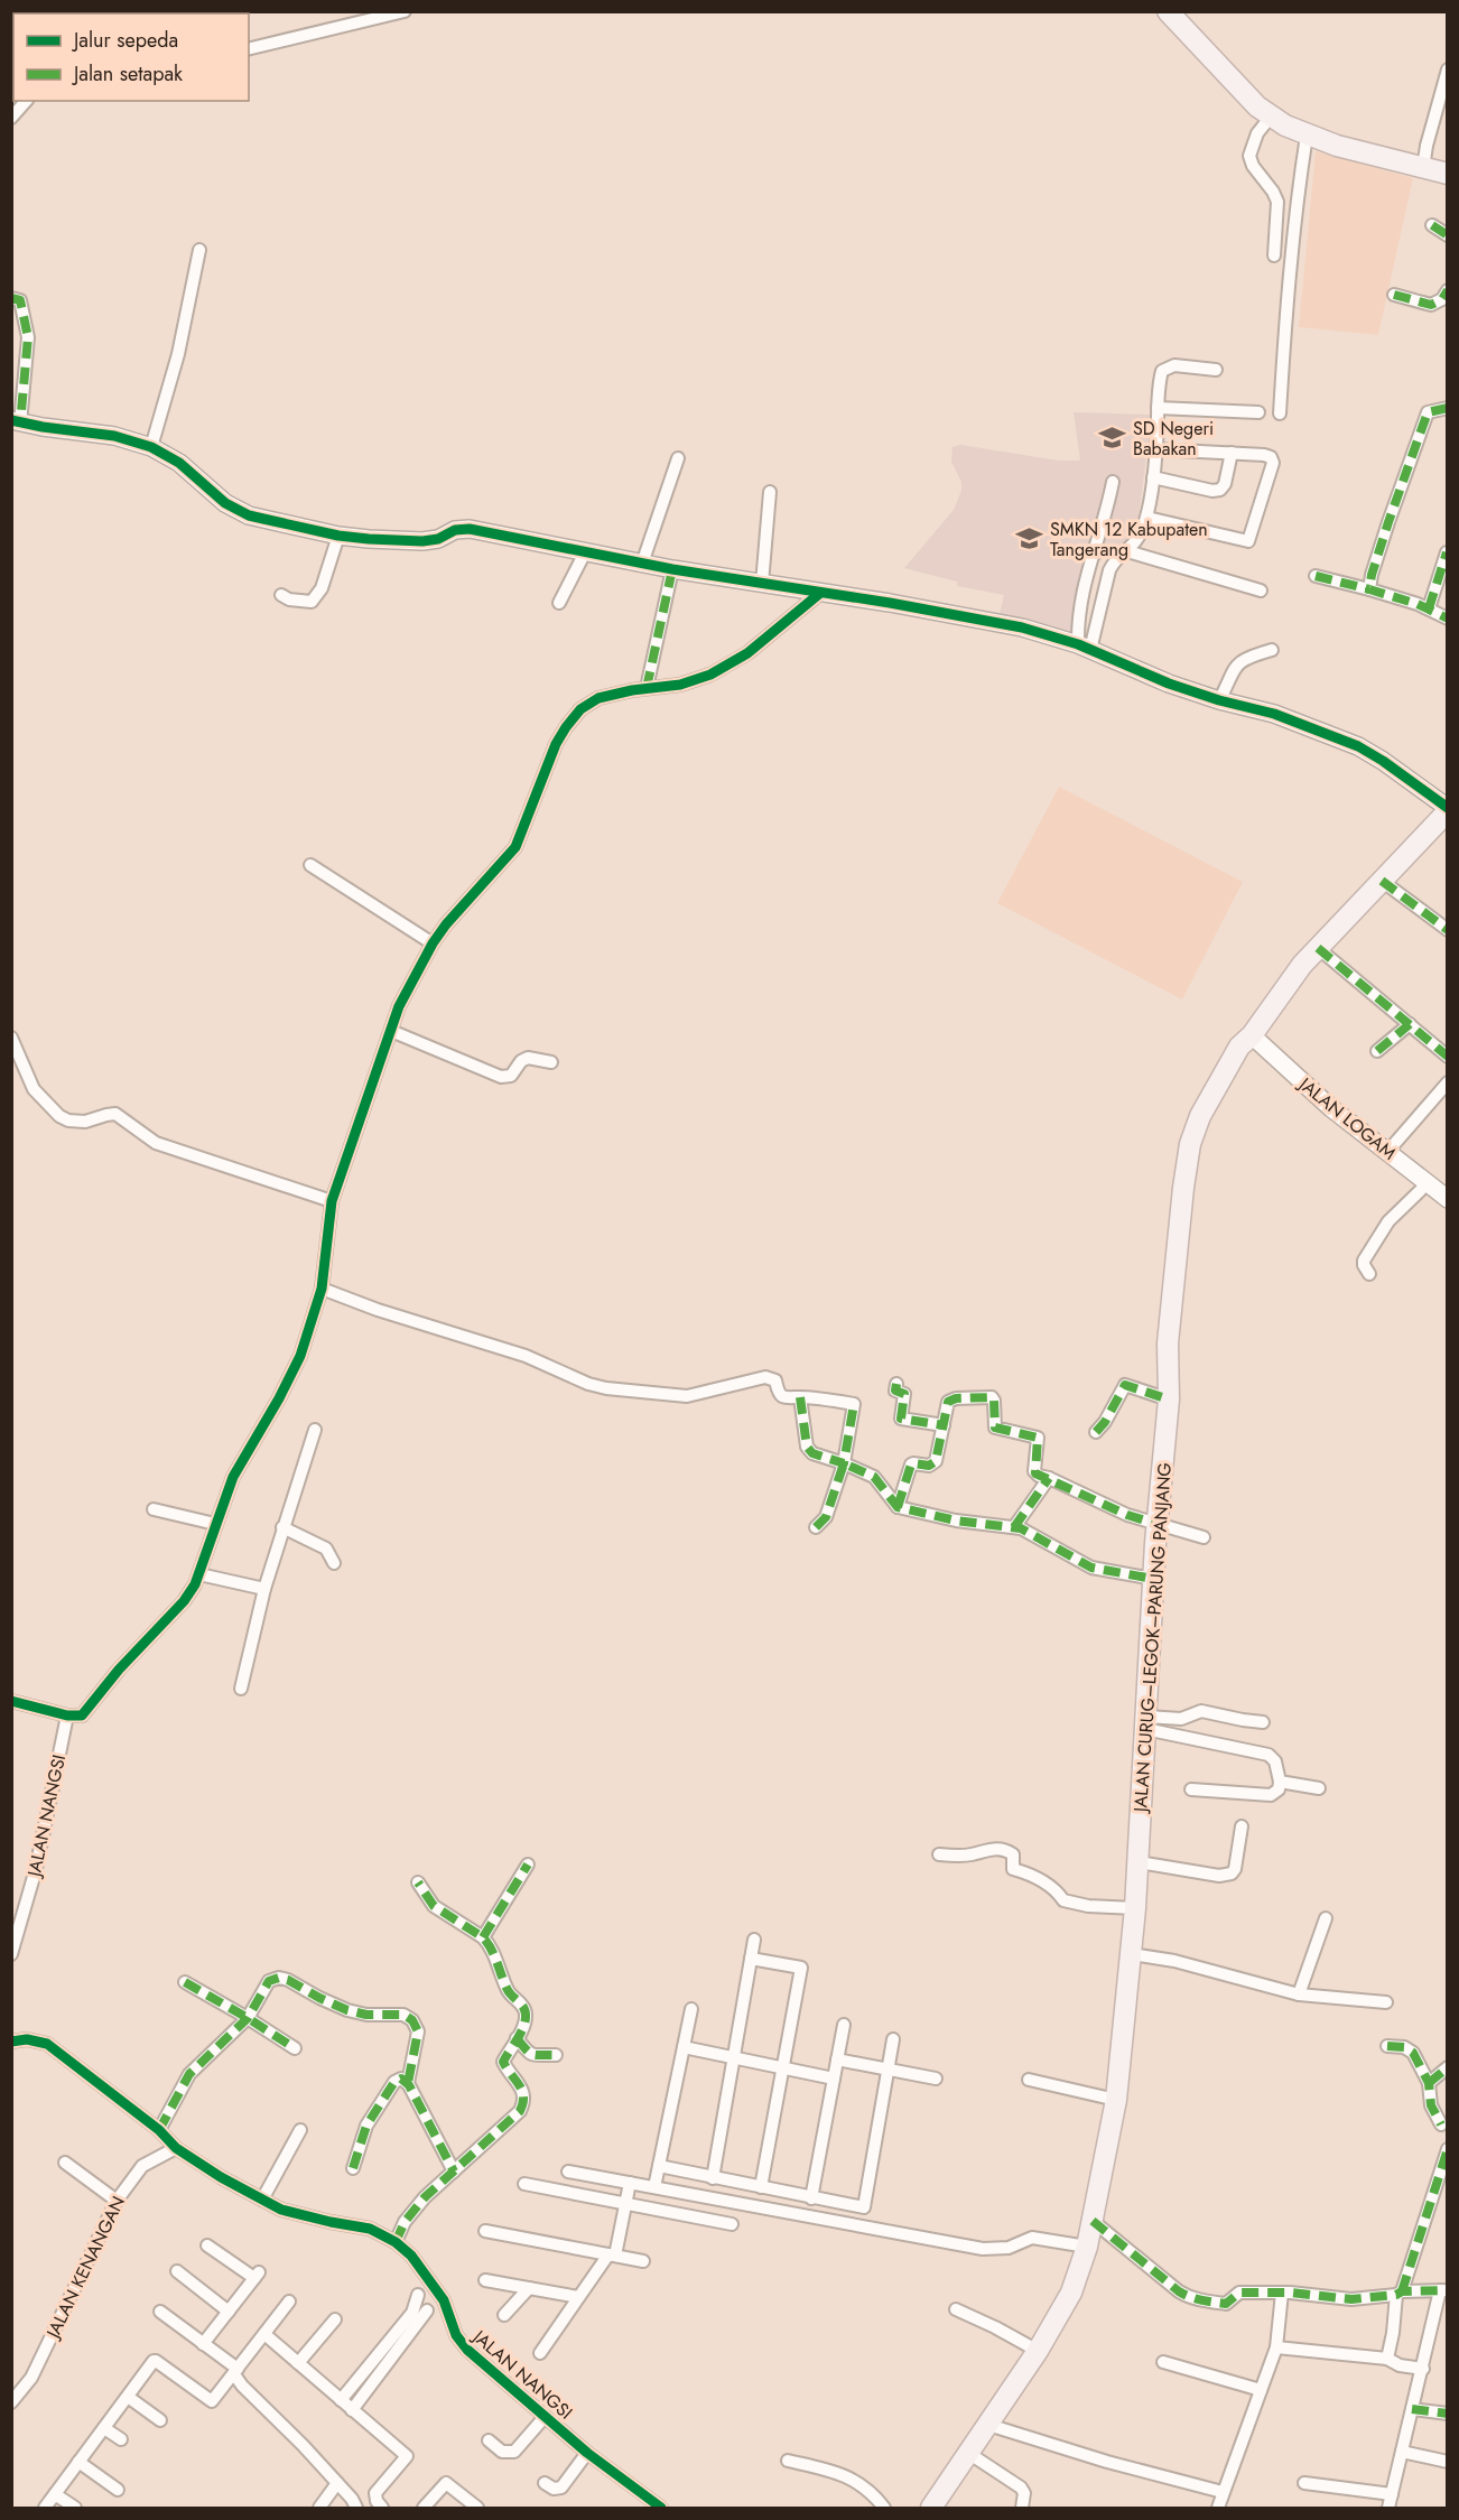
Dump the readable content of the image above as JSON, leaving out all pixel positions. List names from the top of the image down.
{
  "streets": {
    "main road": ["JALAN CURUG–LEGOK–PARUNG PANJANG"],
    "street": ["JALAN LOGAM", "JALAN NANGSI", "JALAN KENANGAN"]
  },
  "crossings": [
    ["JALAN LOGAM", "JALAN CURUG–LEGOK–PARUNG PANJANG"],
    ["JALAN NANGSI", "JALAN KENANGAN"]
  ],
  "places": {
    "school or university": ["SD Negeri Babakan", "SMKN 12 Kabupaten Tangerang"]
  },
  "legend": ["Jalur sepeda", "Jalan setapak"]
}
